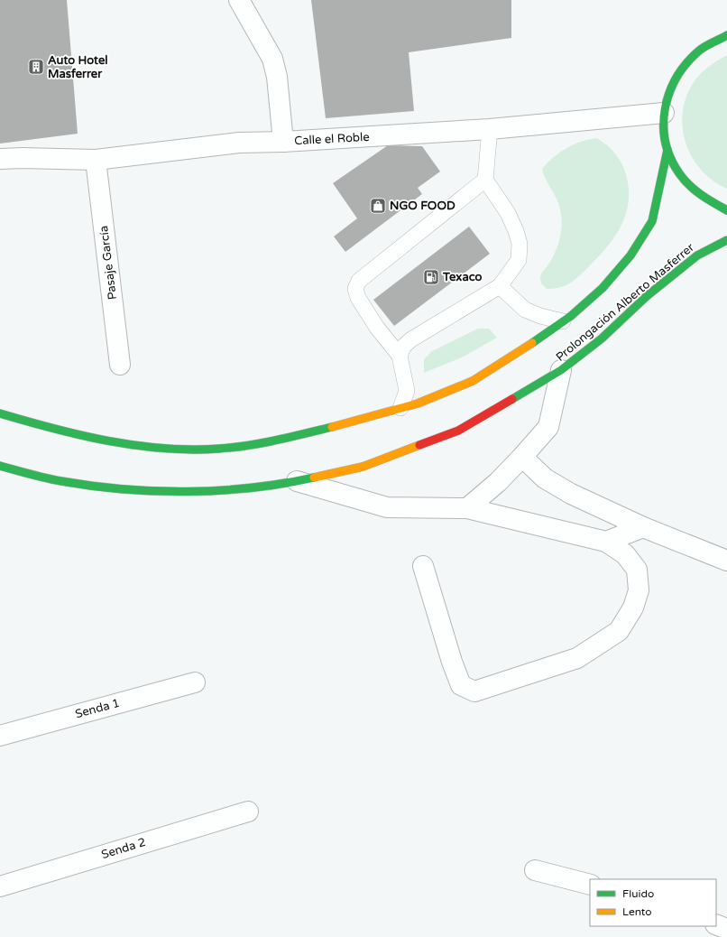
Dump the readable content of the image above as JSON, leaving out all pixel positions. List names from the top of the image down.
{
  "streets": {
    "main road": ["Prolongación Alberto Masferrer"],
    "street": [
      "Calle el Roble",
      "Pasaje García",
      "Senda 1",
      "Senda 2"
    ]
  },
  "crossings": [
    ["Calle el Roble", "Pasaje García"]
  ],
  "places": {
    "building": ["Auto Hotel Masferrer"],
    "shop": ["NGO FOOD"],
    "fuel station": ["Texaco"]
  },
  "legend": ["Fluido", "Lento"]
}
